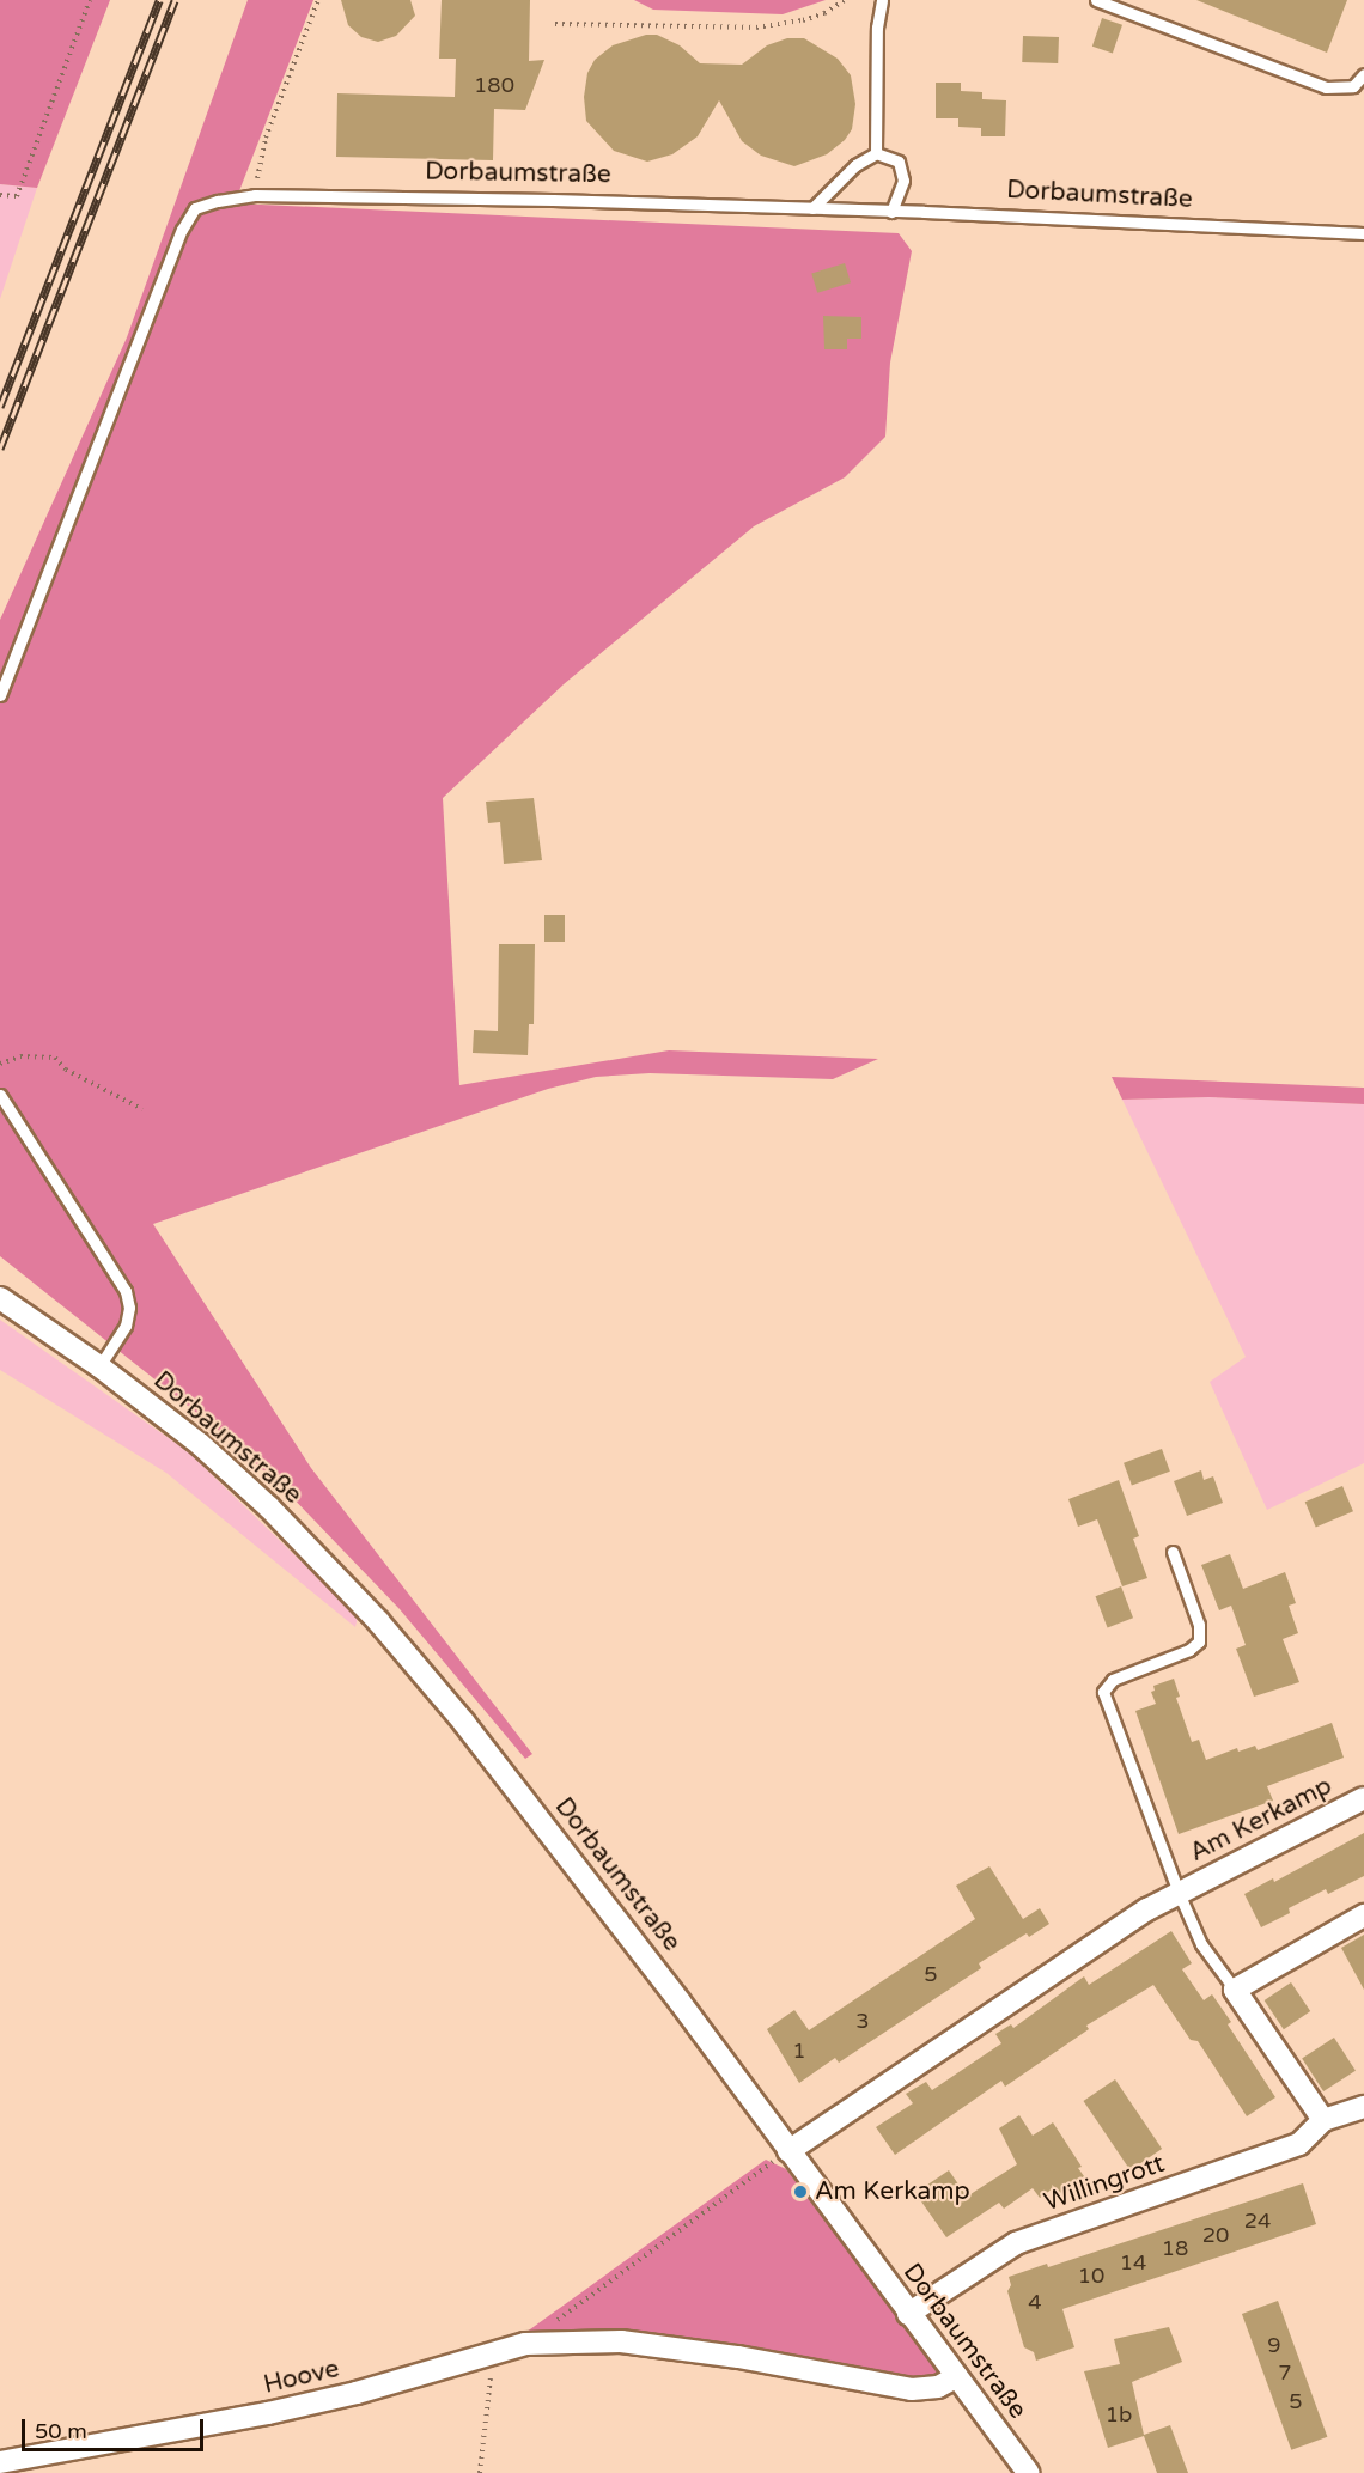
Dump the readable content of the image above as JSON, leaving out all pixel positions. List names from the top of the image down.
{
  "streets": {
    "street": [
      "Dorbaumstraße",
      "Am Kerkamp",
      "Willingrott",
      "Hoove"
    ]
  },
  "crossings": [
    ["Dorbaumstraße", "Am Kerkamp"],
    ["Dorbaumstraße", "Willingrott"],
    ["Dorbaumstraße", "Hoove"]
  ],
  "places": ["Am Kerkamp"],
  "house_numbers": [
    "180",
    "5",
    "3",
    "1",
    "24",
    "20",
    "18",
    "14",
    "10",
    "4",
    "9",
    "7",
    "5",
    "1b"
  ],
  "scale_bar": "50 m"
}
